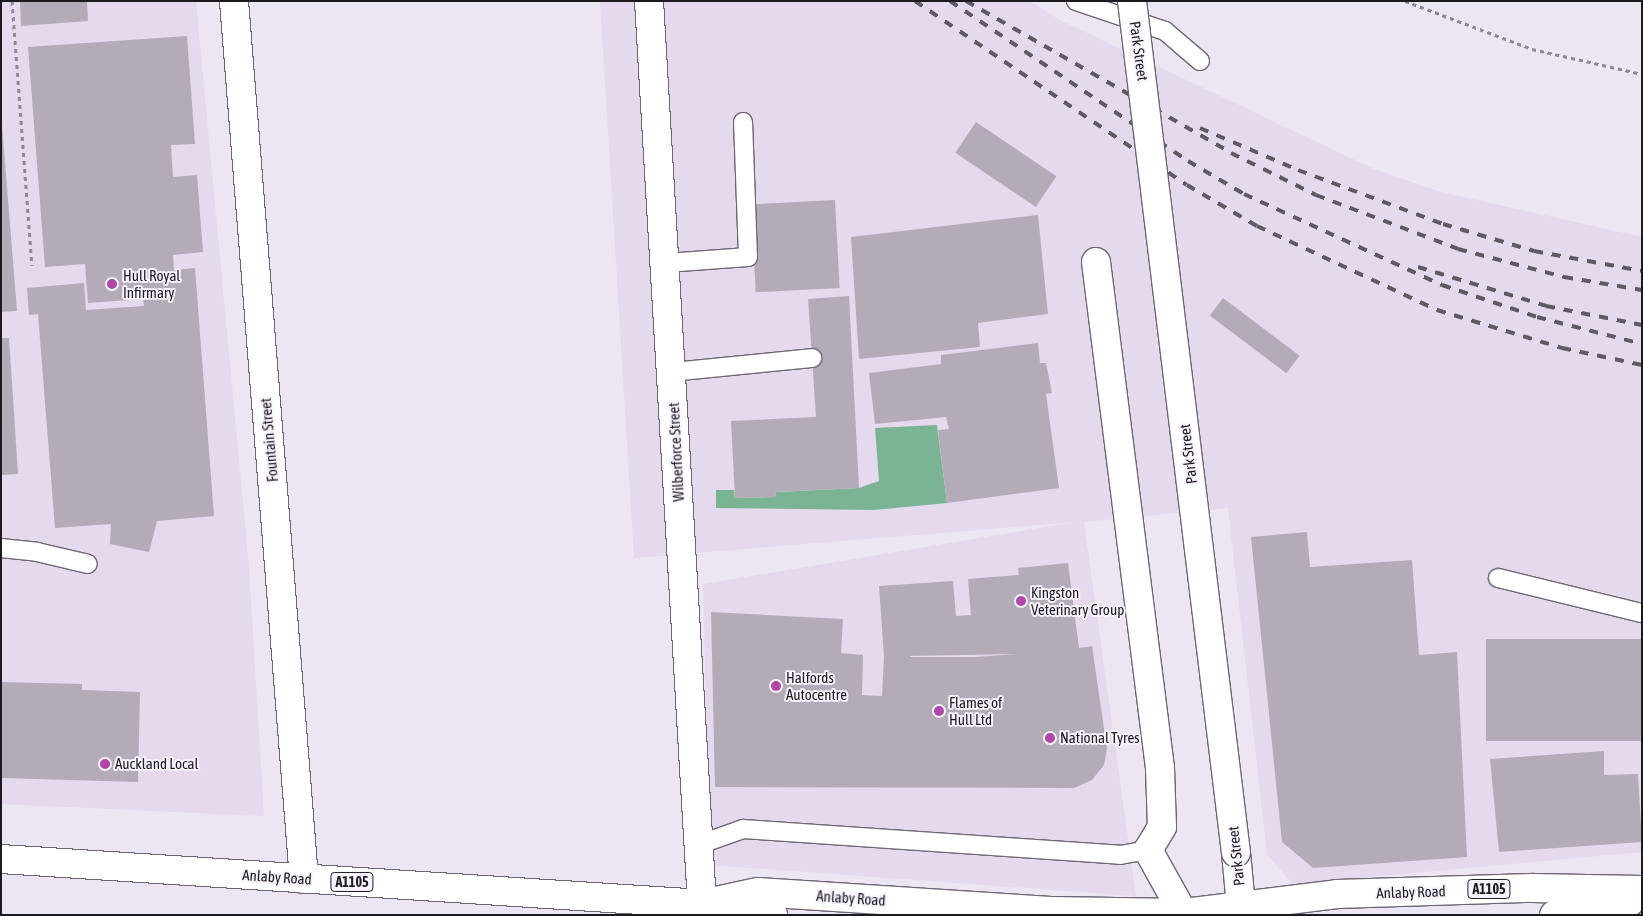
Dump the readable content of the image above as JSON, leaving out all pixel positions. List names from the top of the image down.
{
  "streets": {
    "street": [
      "Park Street",
      "Fountain Street",
      "Wilberforce Street",
      "Anlaby Road",
      "A1105"
    ]
  },
  "crossings": [
    ["Park Street", "Anlaby Road"],
    ["Fountain Street", "Anlaby Road"],
    ["Wilberforce Street", "Anlaby Road"]
  ],
  "places": [
    "Hull Royal Infirmary",
    "Kingston Veterinary Group",
    "Halfords Autocentre",
    "Flames of Hull Ltd",
    "National Tyres",
    "Auckland Local"
  ]
}
